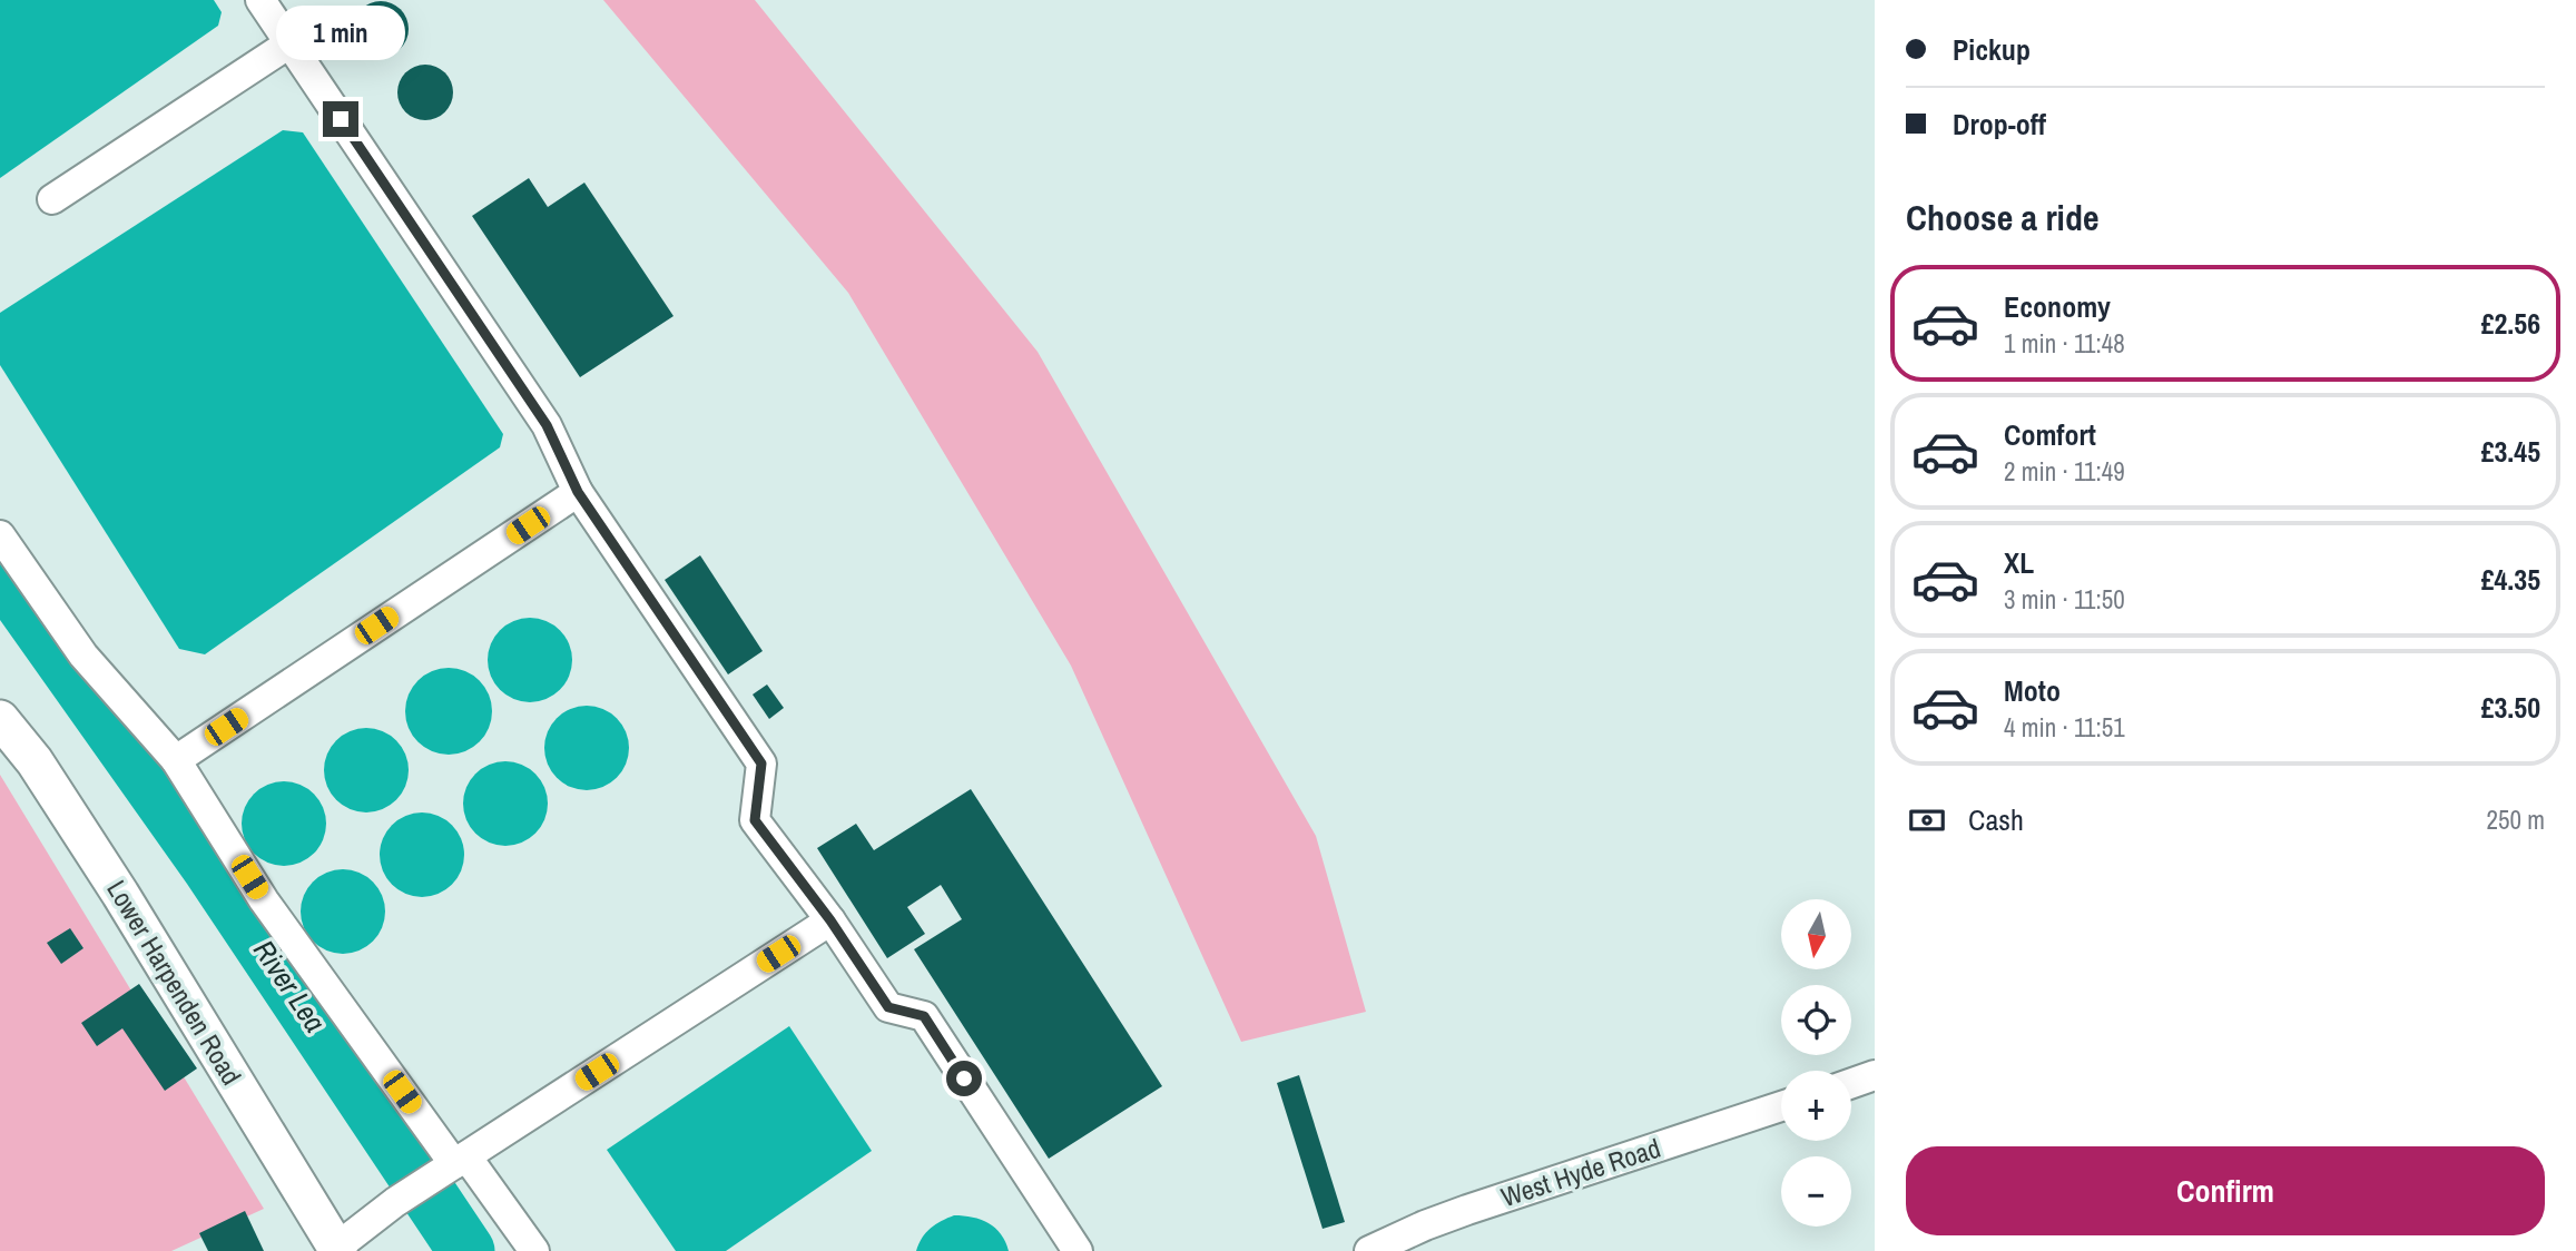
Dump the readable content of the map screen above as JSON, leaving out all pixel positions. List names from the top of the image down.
{
  "streets": {
    "main road": ["Lower Harpenden Road"],
    "street": ["West Hyde Road"]
  },
  "water": ["River Lea"],
  "north": "bottom",
  "page": {
    "banner": ["Pickup", "Drop-off"],
    "bubble": "1 min",
    "heading": "Choose a ride",
    "list": [
      {
        "name": "Economy",
        "note": "1 min · 11:48",
        "value": "£2.56"
      },
      {
        "name": "Comfort",
        "note": "2 min · 11:49",
        "value": "£3.45"
      },
      {
        "name": "XL",
        "note": "3 min · 11:50",
        "value": "£4.35"
      },
      {
        "name": "Moto",
        "note": "4 min · 11:51",
        "value": "£3.50"
      }
    ],
    "pay": ["Cash", "250 m"],
    "map_buttons": ["+", "−"],
    "buttons": "Confirm"
  }
}
